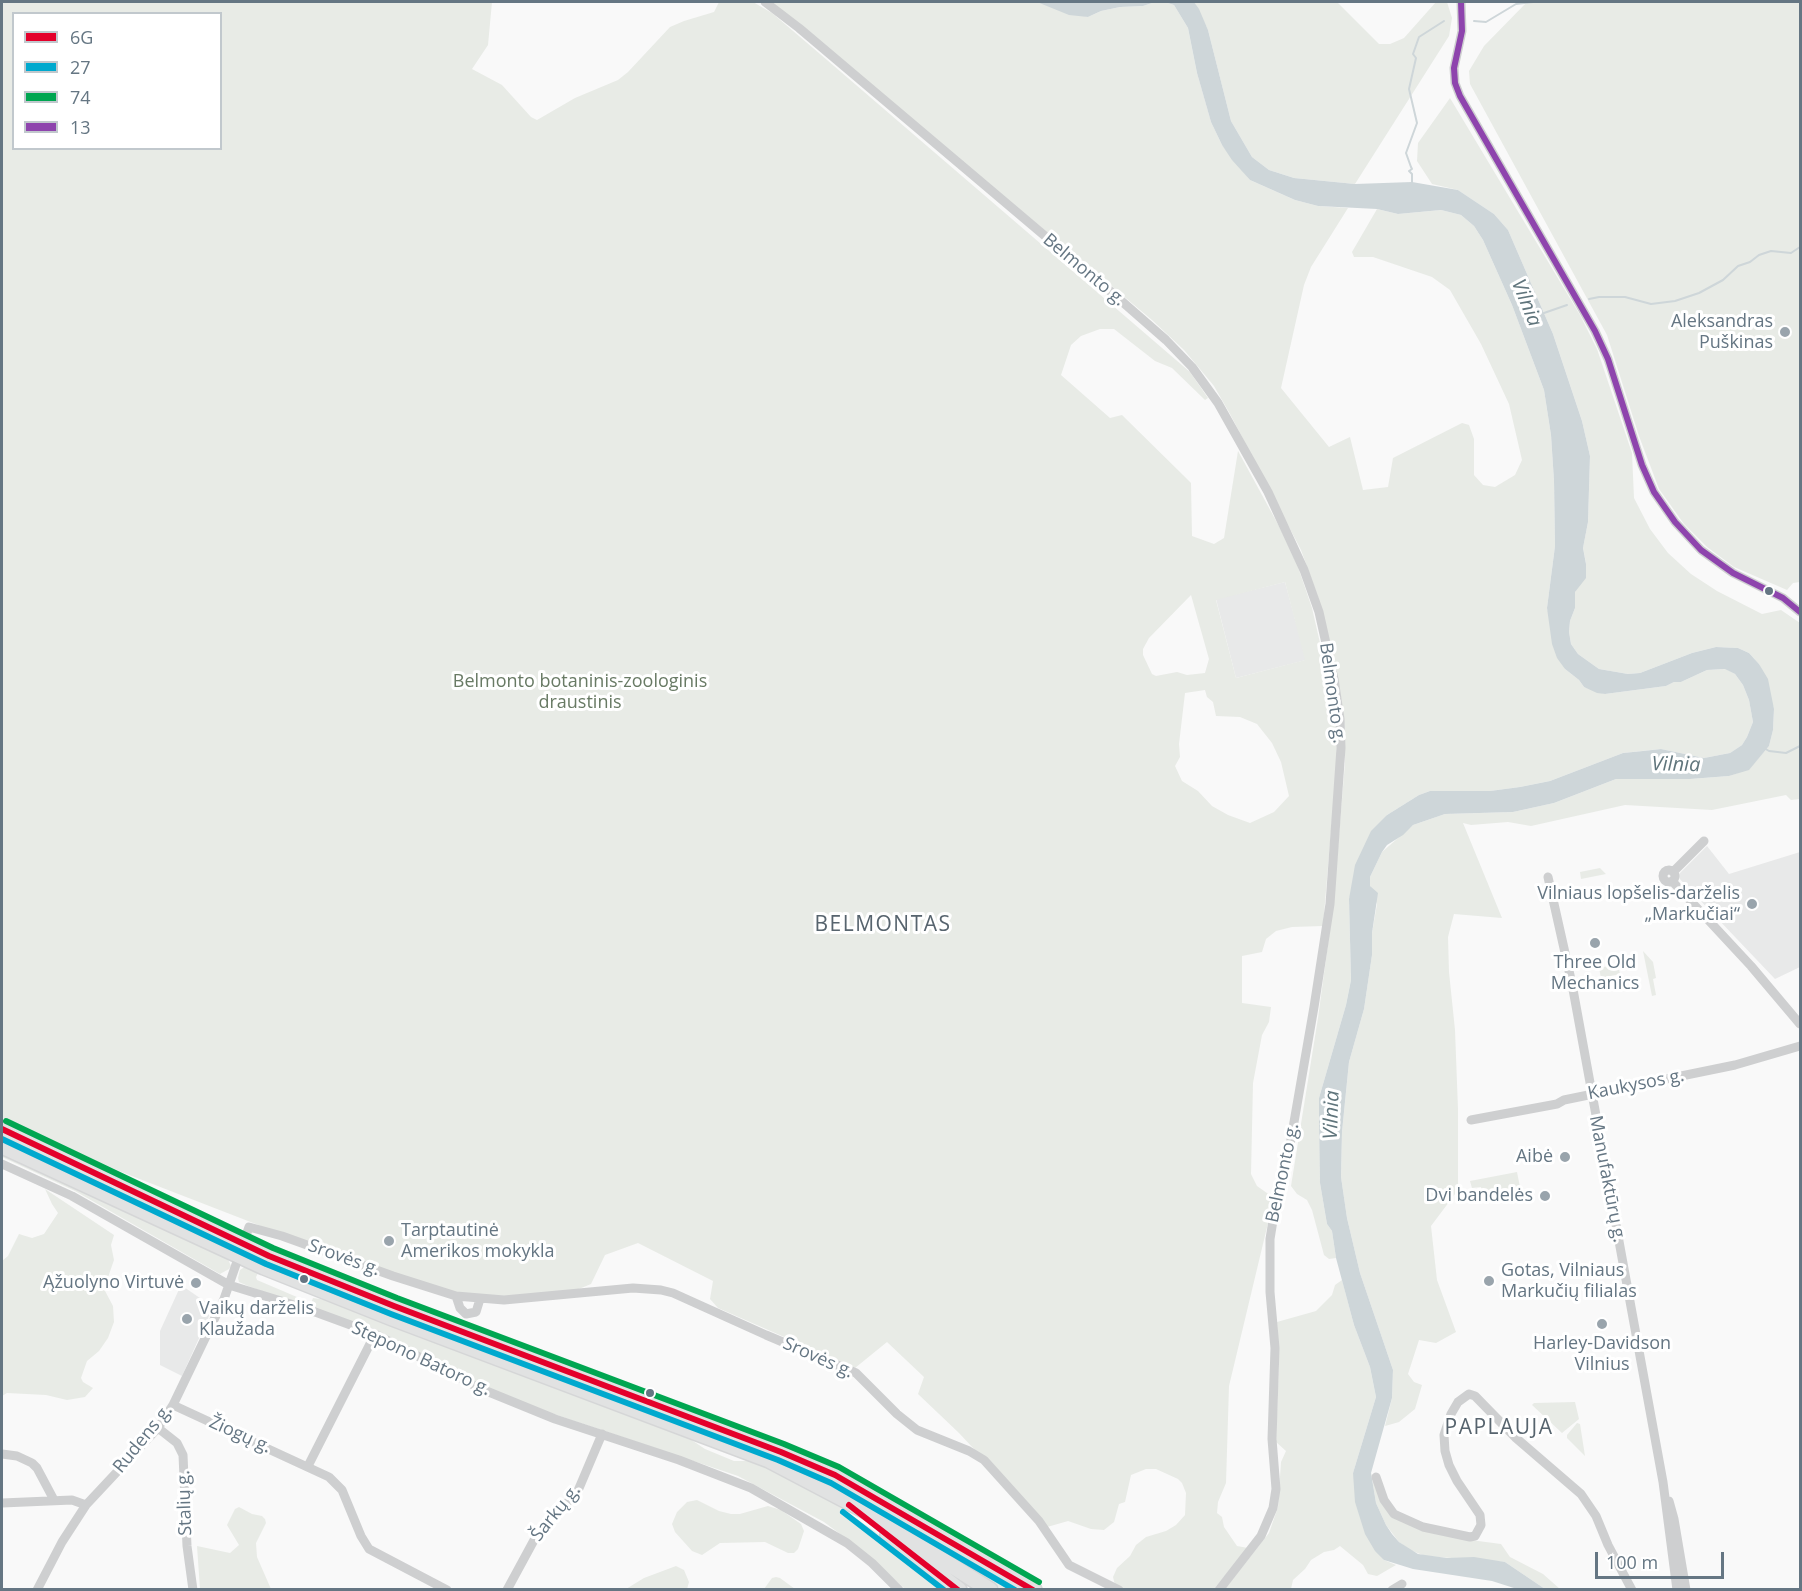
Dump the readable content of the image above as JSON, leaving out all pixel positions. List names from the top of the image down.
{
  "streets": {
    "main road": ["Stepono Batoro g."],
    "street": [
      "Belmonto g.",
      "Kaukysos g.",
      "Manufaktūrų g.",
      "Srovės g.",
      "Žiogų g.",
      "Rudens g.",
      "Stalių g.",
      "Šarkų g."
    ]
  },
  "crossings": [
    ["Kaukysos g.", "Manufaktūrų g."],
    ["Srovės g.", "Stepono Batoro g."],
    ["Srovės g.", "Rudens g."],
    ["Stepono Batoro g.", "Rudens g."],
    ["Stepono Batoro g.", "Šarkų g."],
    ["Žiogų g.", "Rudens g."],
    ["Rudens g.", "Stalių g."]
  ],
  "districts": ["BELMONTAS", "PAPLAUJA"],
  "water": ["Vilnia"],
  "parks": ["Belmonto botaninis-zoologinis draustinis"],
  "places": [
    "Aleksandras Puškinas",
    "Vilniaus lopšelis-darželis „Markučiai“",
    "Three Old Mechanics",
    "Aibė",
    "Dvi bandelės",
    "Tarptautinė Amerikos mokykla",
    "Gotas, Vilniaus Markučių filialas",
    "Ąžuolyno Virtuvė",
    "Vaikų darželis Klaužada",
    "Harley-Davidson Vilnius"
  ],
  "lines": [
    "transit line 13",
    "transit line 74",
    "transit line 6G",
    "transit line 27"
  ],
  "legend": [
    "6G",
    "27",
    "74",
    "13"
  ],
  "scale_bar": "100 m"
}
